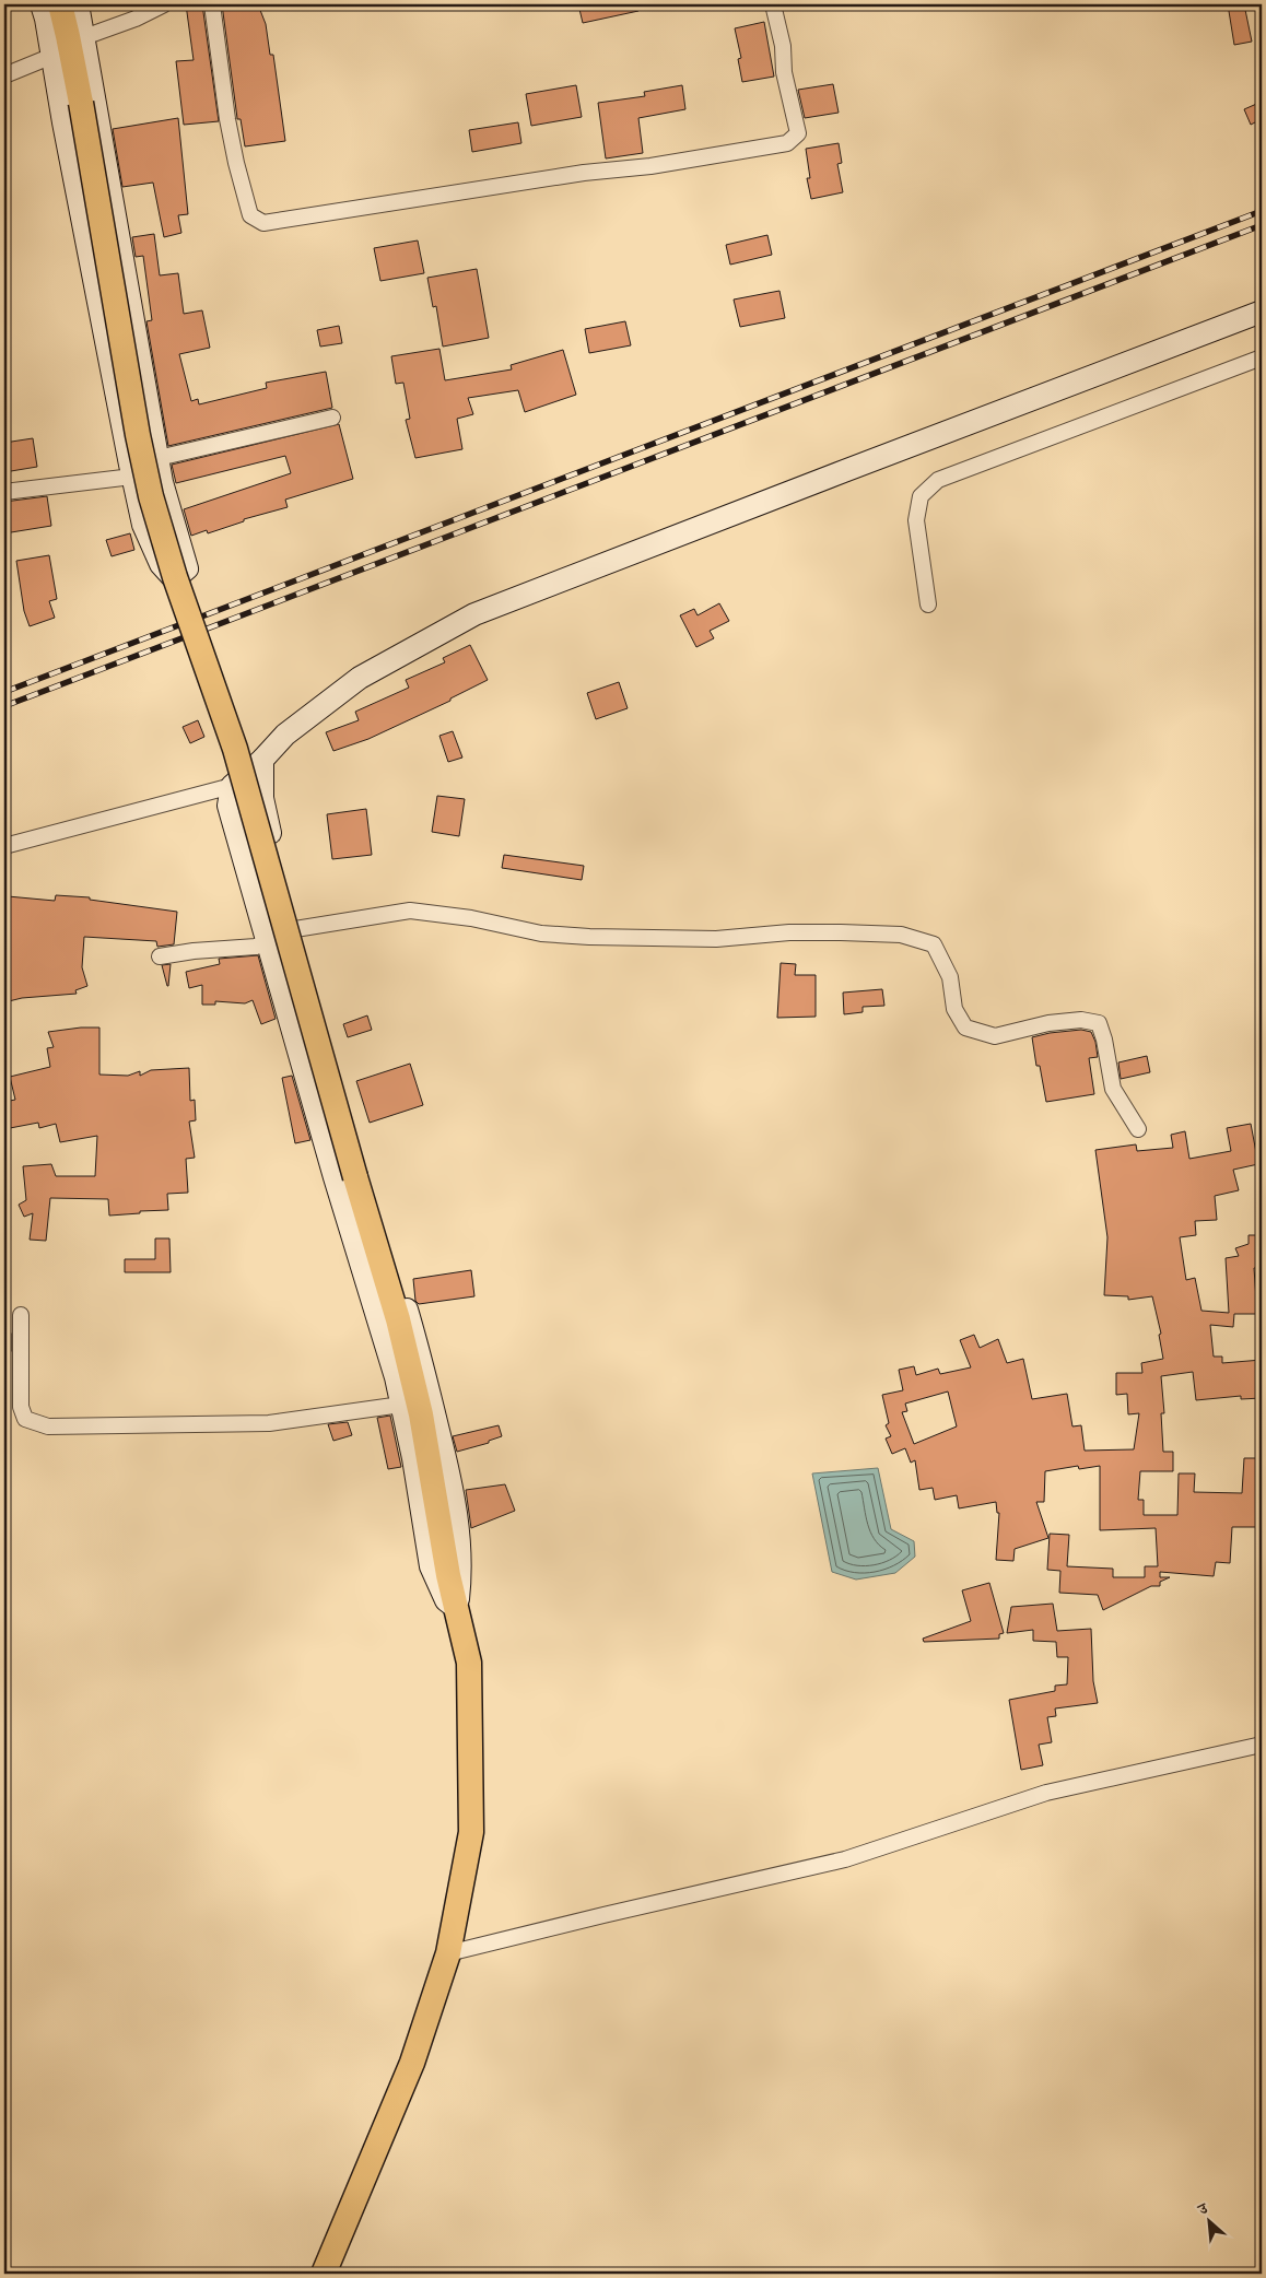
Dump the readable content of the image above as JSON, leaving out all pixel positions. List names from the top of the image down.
{
  "north": "top left"
}
